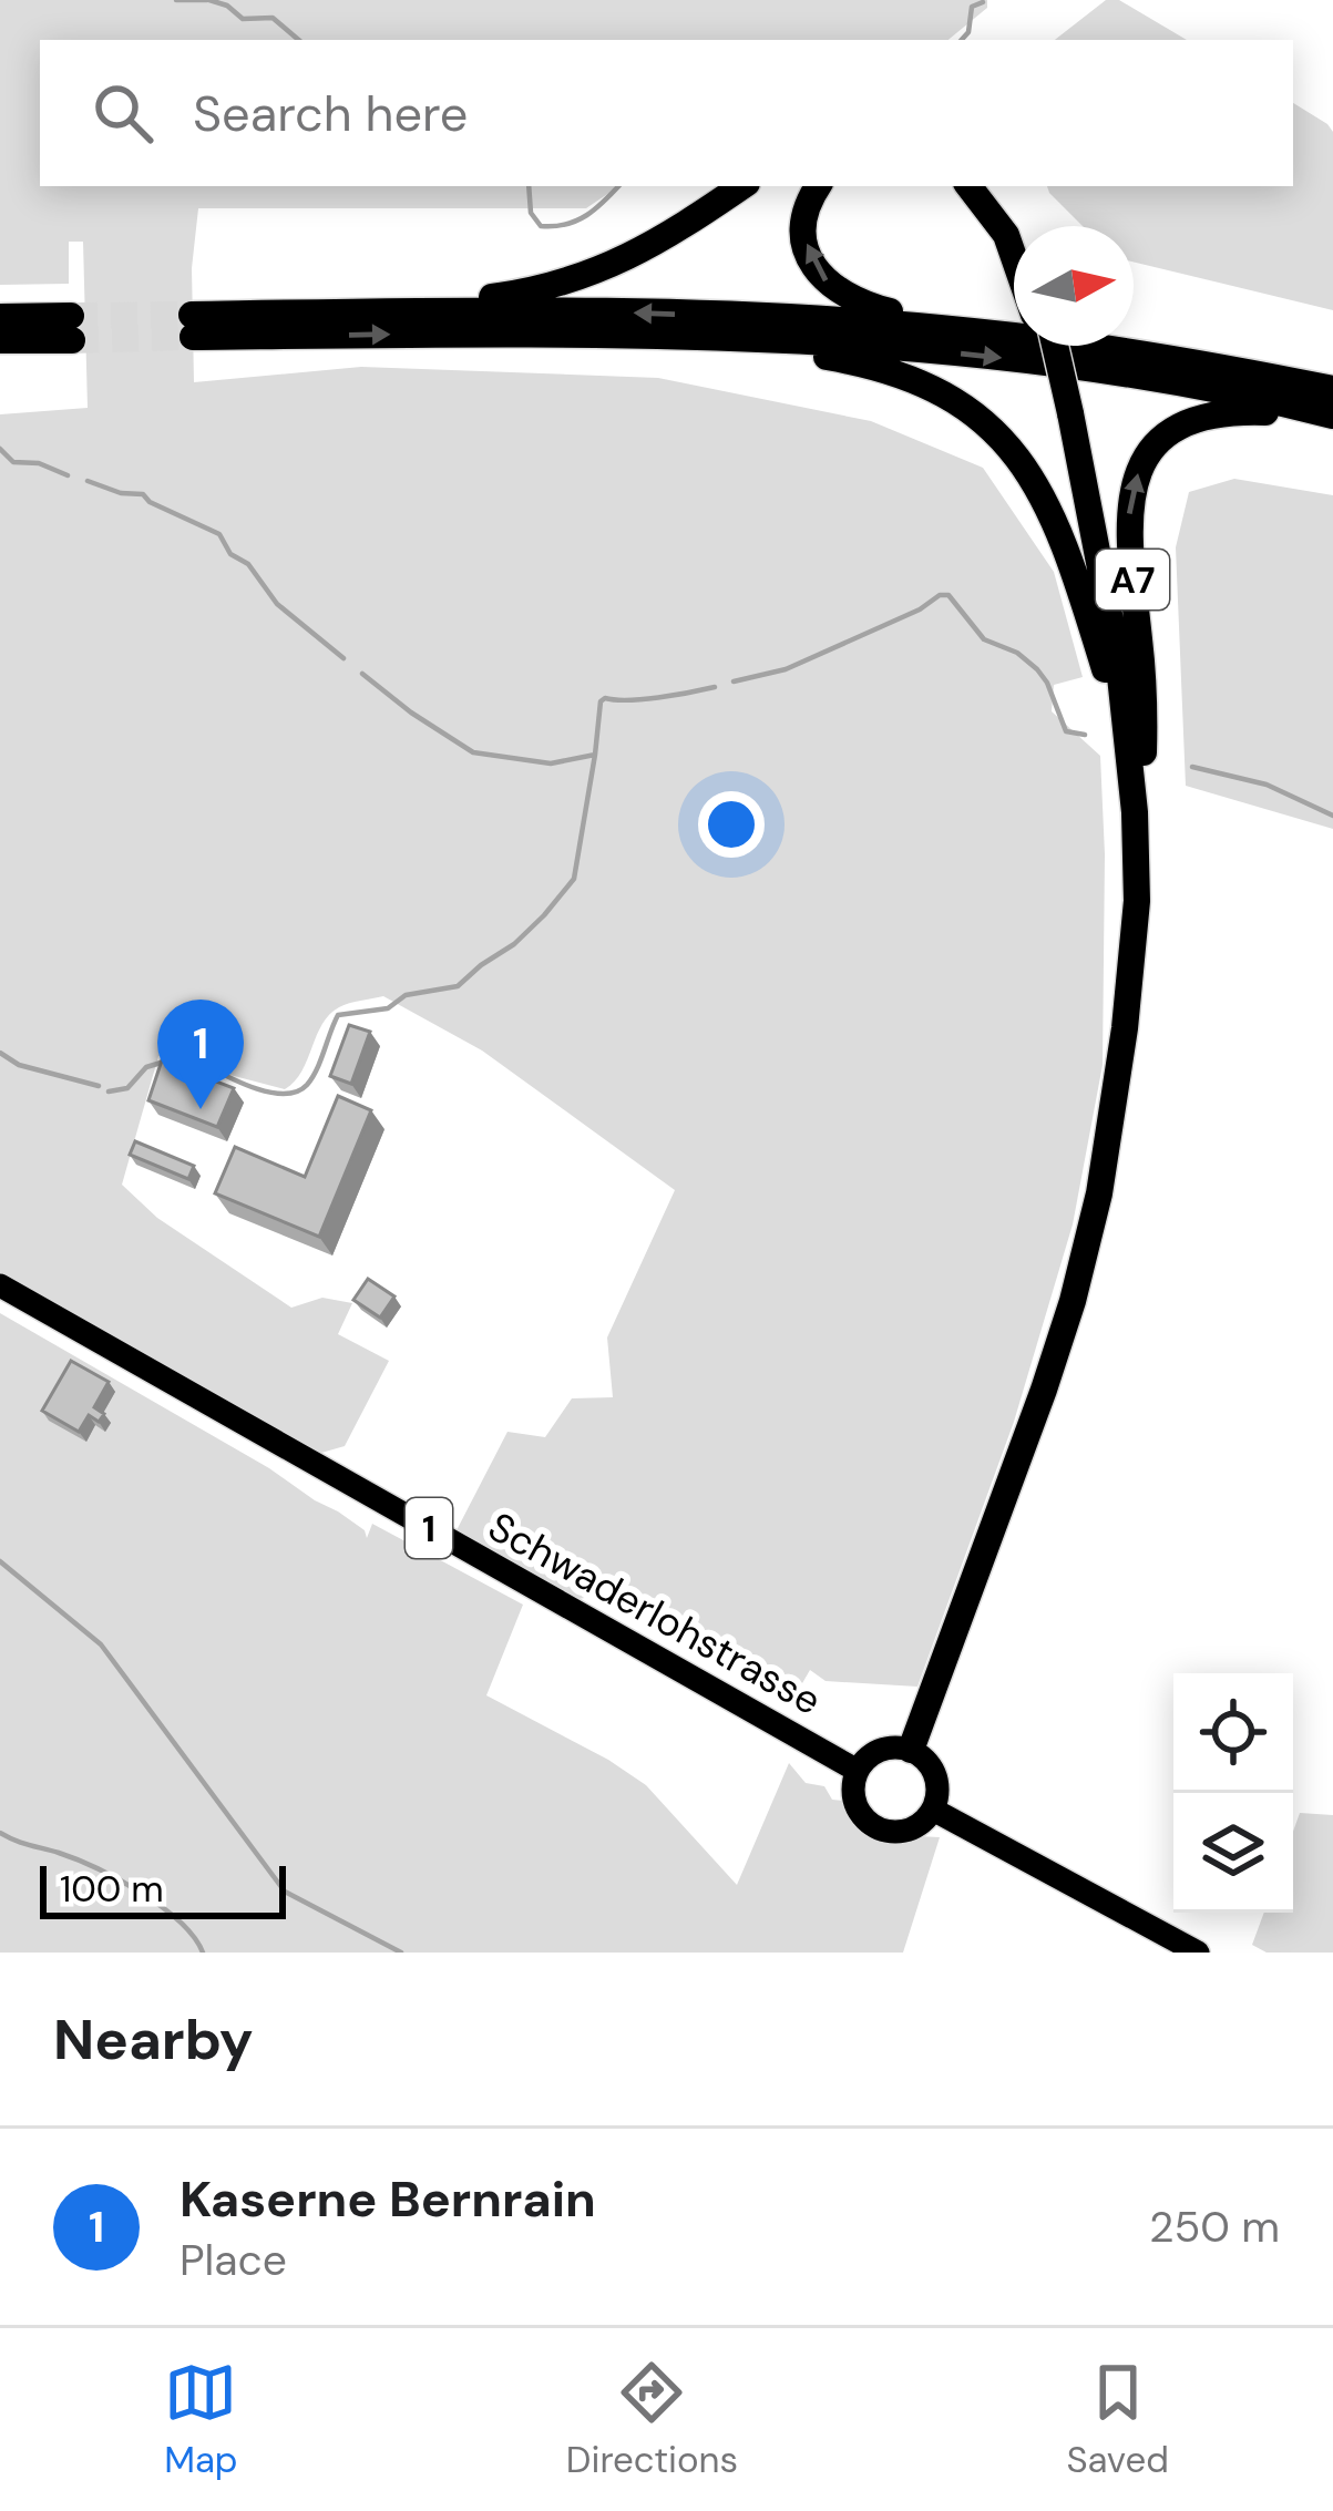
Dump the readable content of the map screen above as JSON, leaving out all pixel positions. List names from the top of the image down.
{
  "streets": {
    "highway": ["A7"],
    "main road": ["1", "Schwaderlohstrasse"]
  },
  "scale_bar": "100 m",
  "north": "right",
  "page": {
    "search": "Search here",
    "pins": "1",
    "scale": "100 m",
    "heading": "Nearby",
    "list": [
      {
        "mark": "1",
        "name": "Kaserne Bernrain",
        "note": "Place",
        "value": "250 m"
      }
    ],
    "nav": ["Map", "Directions", "Saved"]
  }
}
